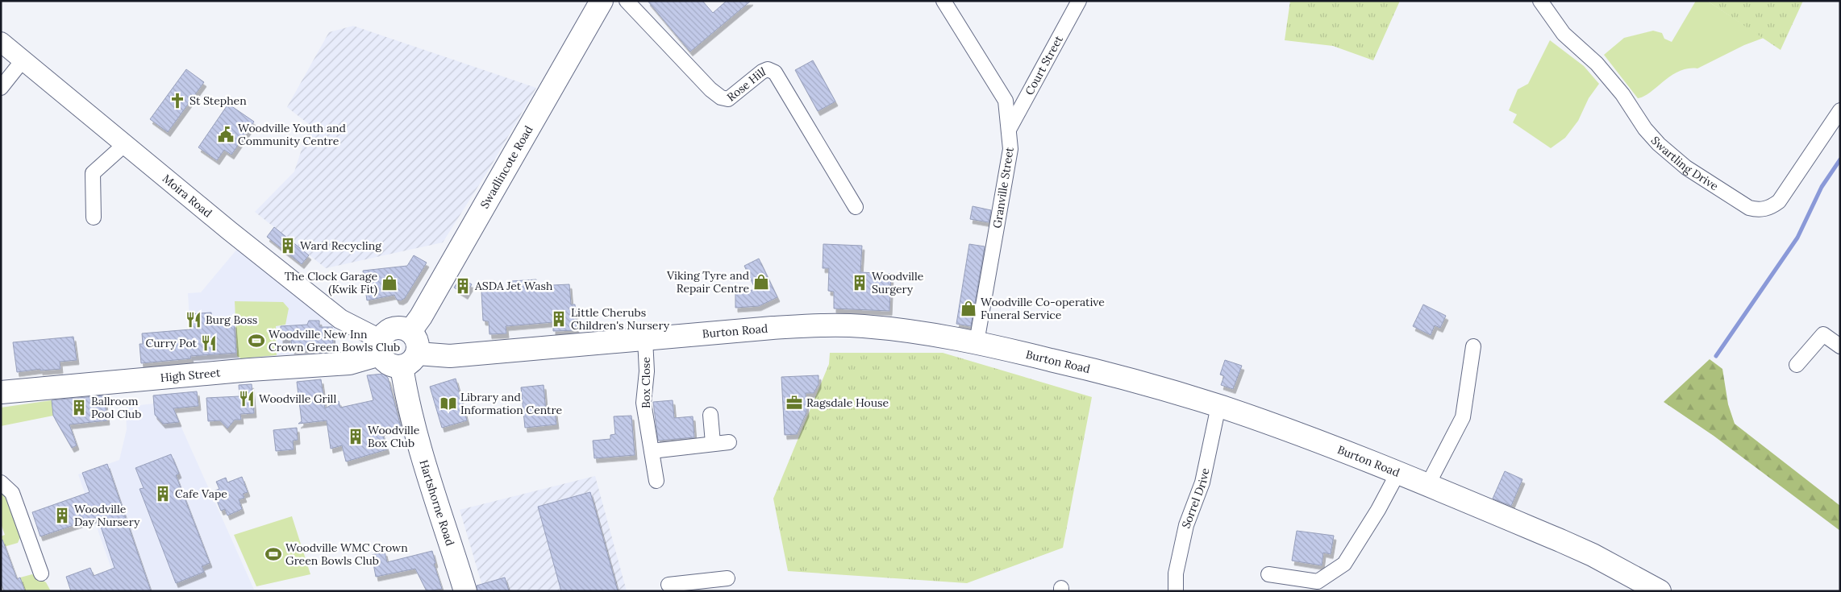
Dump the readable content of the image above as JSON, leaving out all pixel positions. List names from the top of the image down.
{
  "streets": {
    "main road": [
      "Swadlincote Road",
      "Burton Road",
      "High Street",
      "Hartshorne Road"
    ],
    "street": [
      "Court Street",
      "Rose Hill",
      "Swartling Drive",
      "Granville Street",
      "Moira Road",
      "Box Close",
      "Sorrel Drive"
    ]
  },
  "crossings": [
    ["Court Street", "Granville Street"],
    ["Swadlincote Road", "Moira Road"],
    ["Swadlincote Road", "Burton Road"],
    ["Swadlincote Road", "High Street"],
    ["Swadlincote Road", "Hartshorne Road"],
    ["Granville Street", "Burton Road"],
    ["Moira Road", "Burton Road"],
    ["Moira Road", "High Street"],
    ["Moira Road", "Hartshorne Road"],
    ["Burton Road", "High Street"],
    ["Burton Road", "Box Close"],
    ["Burton Road", "Sorrel Drive"],
    ["Burton Road", "Hartshorne Road"],
    ["High Street", "Hartshorne Road"]
  ],
  "places": {
    "church": ["St Stephen"],
    "public building": ["Woodville Youth and Community Centre"],
    "building": [
      "Ward Recycling",
      "Woodville Surgery",
      "ASDA Jet Wash",
      "Little Cherubs Children's Nursery",
      "Ballroom Pool Club",
      "Woodville Box Club",
      "Cafe Vape",
      "Woodville Day Nursery"
    ],
    "shop": ["Viking Tyre and Repair Centre", "The Clock Garage (Kwik Fit)", "Woodville Co-operative Funeral Service"],
    "restaurant": ["Burg Boss", "Curry Pot", "Woodville Grill"],
    "sports": ["Woodville New Inn Crown Green Bowls Club", "Woodville WMC Crown Green Bowls Club"],
    "office": ["Ragsdale House"],
    "library": ["Library and Information Centre"]
  }
}
